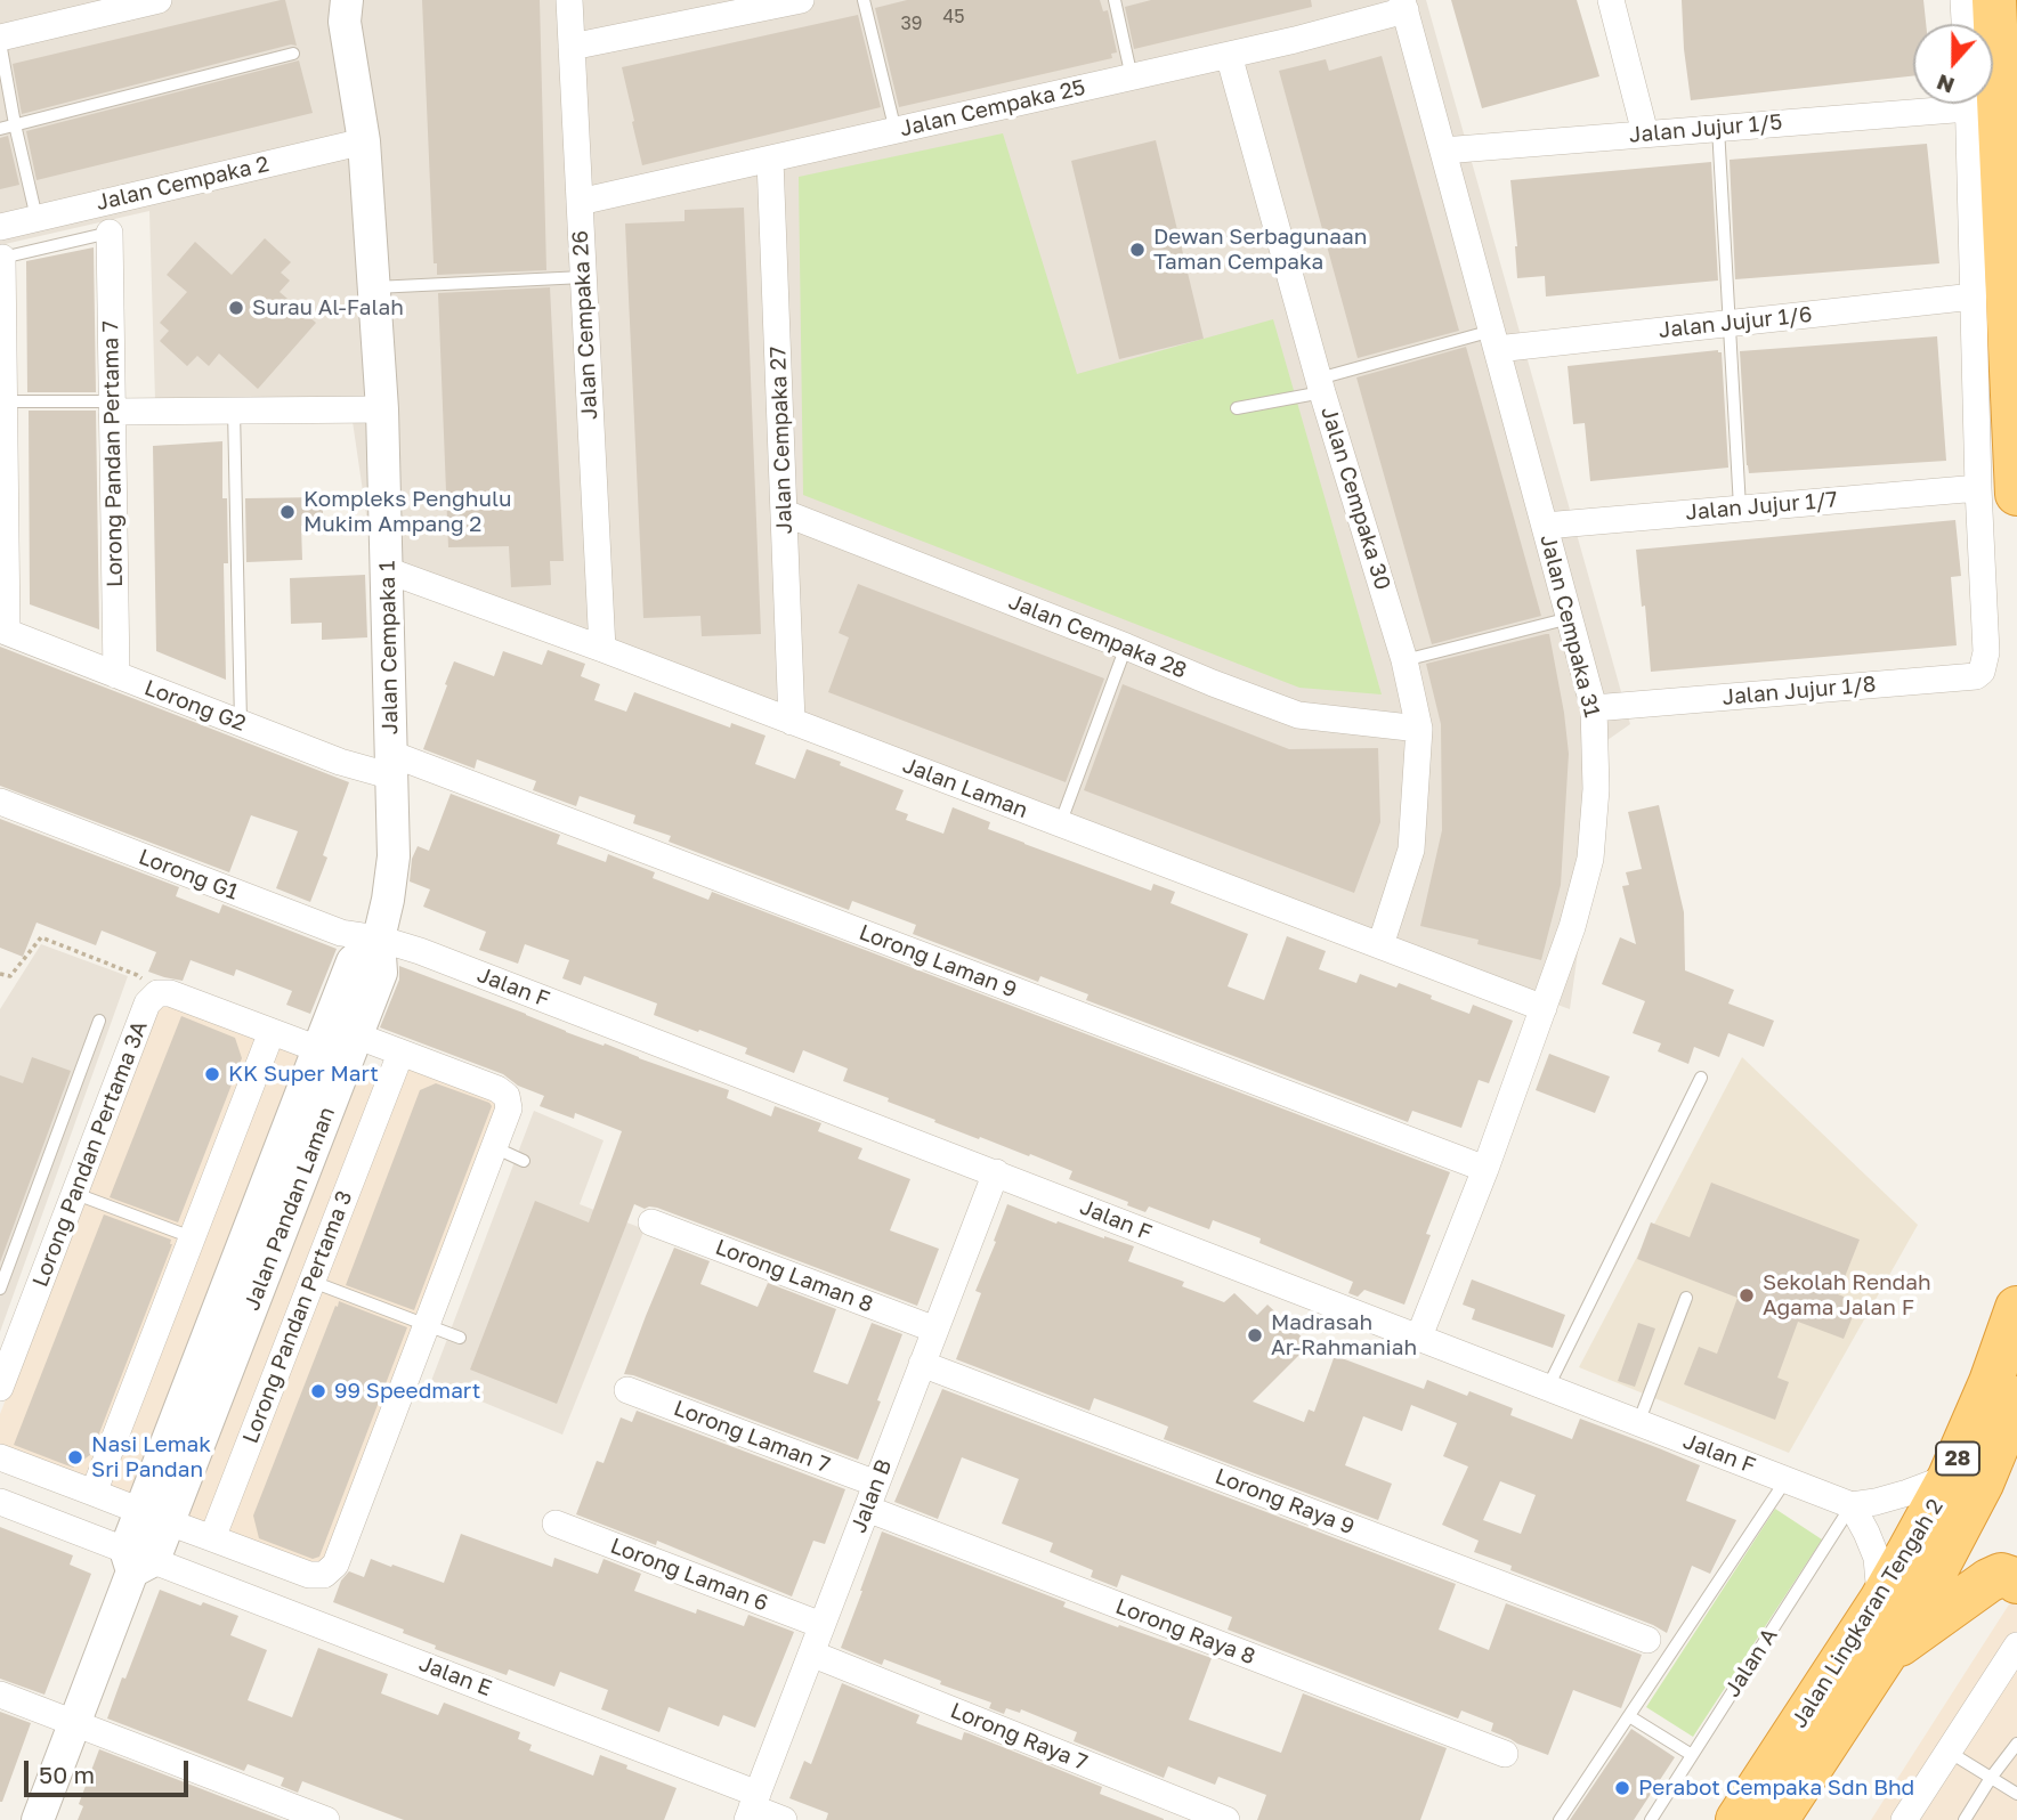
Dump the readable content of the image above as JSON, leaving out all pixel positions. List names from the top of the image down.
{
  "streets": {
    "highway": ["28", "Jalan Lingkaran Tengah 2"],
    "street": [
      "Jalan Cempaka 25",
      "Jalan Jujur 1/5",
      "Jalan Cempaka 2",
      "Jalan Jujur 1/6",
      "Jalan Cempaka 26",
      "Jalan Cempaka 27",
      "Lorong Pandan Pertama 7",
      "Jalan Cempaka 30",
      "Jalan Jujur 1/7",
      "Jalan Cempaka 31",
      "Jalan Cempaka 28",
      "Jalan Cempaka 1",
      "Jalan Jujur 1/8",
      "Lorong G2",
      "Jalan Laman",
      "Lorong G1",
      "Lorong Laman 9",
      "Jalan F",
      "Lorong Pandan Pertama 3A",
      "Jalan Pandan Laman",
      "Lorong Laman 8",
      "Lorong Pandan Pertama 3",
      "Lorong Laman 7",
      "Jalan B",
      "Lorong Raya 9",
      "Lorong Laman 6",
      "Lorong Raya 8",
      "Jalan E",
      "Lorong Raya 7"
    ],
    "lane": ["Jalan A"]
  },
  "crossings": [
    ["Jalan Cempaka 25", "Jalan Cempaka 26"],
    ["Jalan Cempaka 25", "Jalan Cempaka 27"],
    ["Jalan Cempaka 25", "Jalan Cempaka 30"],
    ["Jalan Cempaka 25", "Jalan Cempaka 31"],
    ["Jalan Jujur 1/5", "Jalan Cempaka 31"],
    ["Jalan Cempaka 2", "Jalan Cempaka 1"],
    ["Jalan Jujur 1/6", "Jalan Cempaka 31"],
    ["Jalan Cempaka 26", "Jalan Laman"],
    ["Jalan Cempaka 27", "Jalan Cempaka 28"],
    ["Jalan Cempaka 27", "Jalan Laman"],
    ["Lorong Pandan Pertama 7", "Lorong G2"],
    ["Jalan Cempaka 30", "Jalan Cempaka 28"],
    ["Jalan Cempaka 30", "Jalan Laman"],
    ["Jalan Jujur 1/7", "Jalan Cempaka 31"],
    ["Jalan Jujur 1/7", "Jalan Jujur 1/8"],
    ["Jalan Cempaka 31", "Jalan Jujur 1/8"],
    ["Jalan Cempaka 31", "Jalan Laman"],
    ["Jalan Cempaka 31", "Lorong Laman 9"],
    ["Jalan Cempaka 31", "Jalan F"],
    ["Jalan Cempaka 1", "Lorong G2"],
    ["Jalan Cempaka 1", "Jalan Laman"],
    ["Jalan Cempaka 1", "Lorong G1"],
    ["Jalan Cempaka 1", "Lorong Laman 9"],
    ["Jalan Cempaka 1", "Jalan F"],
    ["Jalan Cempaka 1", "Jalan Pandan Laman"],
    ["Lorong G2", "Lorong Laman 9"],
    ["Lorong G1", "Jalan F"],
    ["Lorong G1", "Jalan Pandan Laman"],
    ["Jalan F", "Jalan Pandan Laman"],
    ["Jalan F", "Jalan B"],
    ["Jalan F", "Jalan A"],
    ["Lorong Pandan Pertama 3A", "Jalan Pandan Laman"],
    ["Jalan Pandan Laman", "Jalan E"],
    ["Lorong Laman 8", "Jalan B"],
    ["Lorong Laman 7", "Jalan B"],
    ["Jalan B", "Lorong Raya 9"],
    ["Jalan B", "Lorong Laman 6"],
    ["Jalan B", "Lorong Raya 8"],
    ["Jalan B", "Jalan E"],
    ["Jalan B", "Lorong Raya 7"]
  ],
  "places": [
    "Dewan Serbagunaan Taman Cempaka",
    "Surau Al-Falah",
    "Kompleks Penghulu Mukim Ampang 2",
    "KK Super Mart",
    "Sekolah Rendah Agama Jalan F",
    "Madrasah Ar-Rahmaniah",
    "99 Speedmart",
    "Nasi Lemak Sri Pandan",
    "Perabot Cempaka Sdn Bhd"
  ],
  "house_numbers": ["45", "39"],
  "scale_bar": "50 m",
  "north": "bottom"
}
